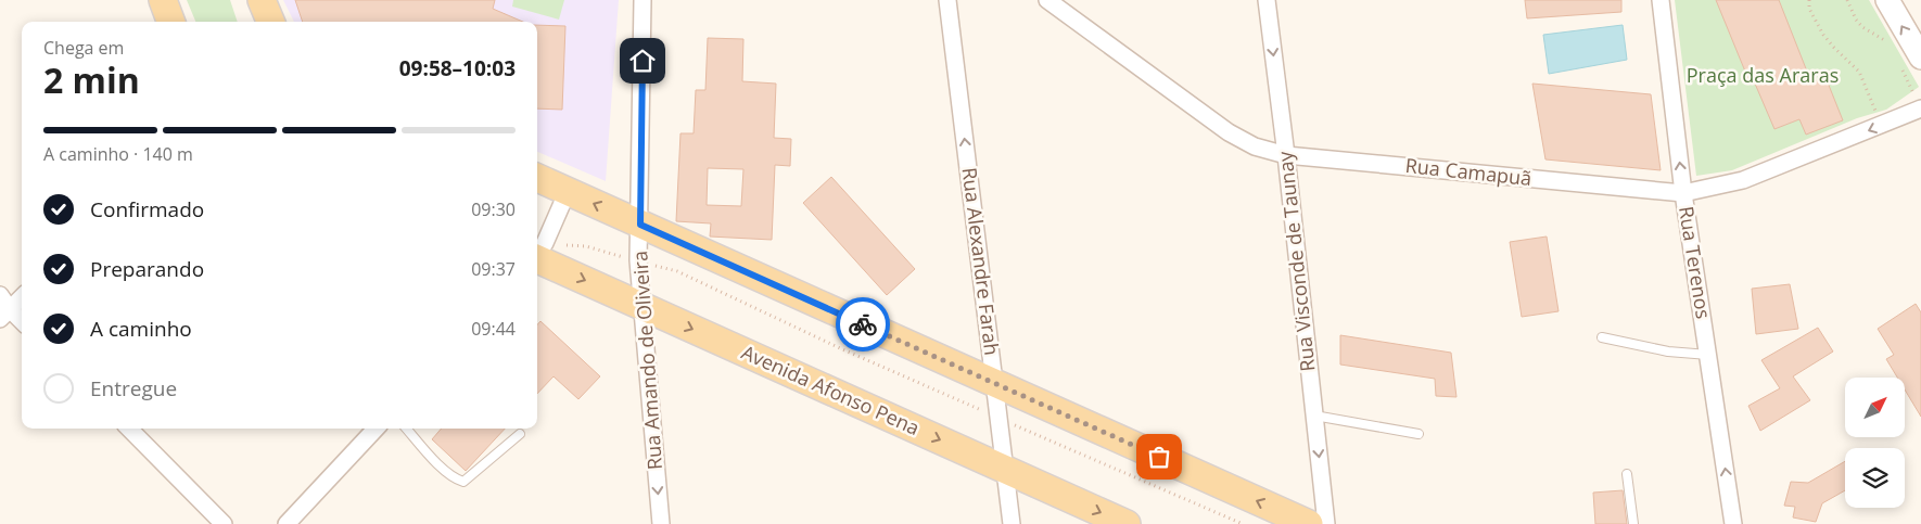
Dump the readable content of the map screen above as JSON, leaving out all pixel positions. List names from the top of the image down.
{
  "streets": {
    "main road": ["Avenida Afonso Pena"],
    "street": [
      "Rua Camapuã",
      "Rua Alexandre Farah",
      "Rua Visconde de Taunay",
      "Rua Terenos",
      "Rua Amando de Oliveira"
    ]
  },
  "crossings": [
    ["Rua Camapuã", "Rua Visconde de Taunay"],
    ["Rua Camapuã", "Rua Terenos"],
    ["Rua Alexandre Farah", "Avenida Afonso Pena"],
    ["Rua Amando de Oliveira", "Avenida Afonso Pena"]
  ],
  "one_way": [
    "Rua Alexandre Farah",
    "Rua Visconde de Taunay",
    "Rua Terenos",
    "Rua Amando de Oliveira"
  ],
  "parks": ["Praça das Araras"],
  "north": "top right",
  "page": {
    "heading": ["2 min", "Chega em", "09:58–10:03"],
    "bar": "A caminho · 140 m",
    "list": [
      ["Confirmado", "09:30"],
      ["Preparando", "09:37"],
      ["A caminho", "09:44"],
      "Entregue"
    ]
  }
}
